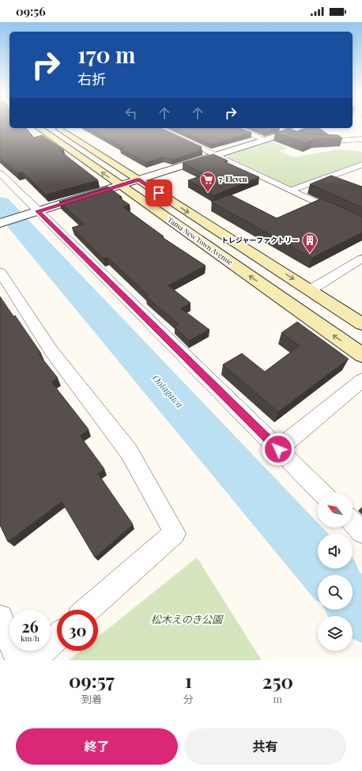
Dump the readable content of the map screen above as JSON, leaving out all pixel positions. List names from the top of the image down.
{
  "streets": {
    "main road": ["Tama New Town Avenue"]
  },
  "water": ["Ootagawa"],
  "parks": ["松木えのき公園"],
  "places": {
    "supermarket": ["7-Eleven"],
    "building": ["トレジャーファクトリー"]
  },
  "north": "top left",
  "page": {
    "status": "09:56",
    "turn": ["170 m", "右折"],
    "speed": "26 km/h",
    "limit": "30",
    "eta": [
      "09:57",
      "到着",
      "1",
      "分",
      "250",
      "m"
    ],
    "buttons": ["終了", "共有"]
  }
}
